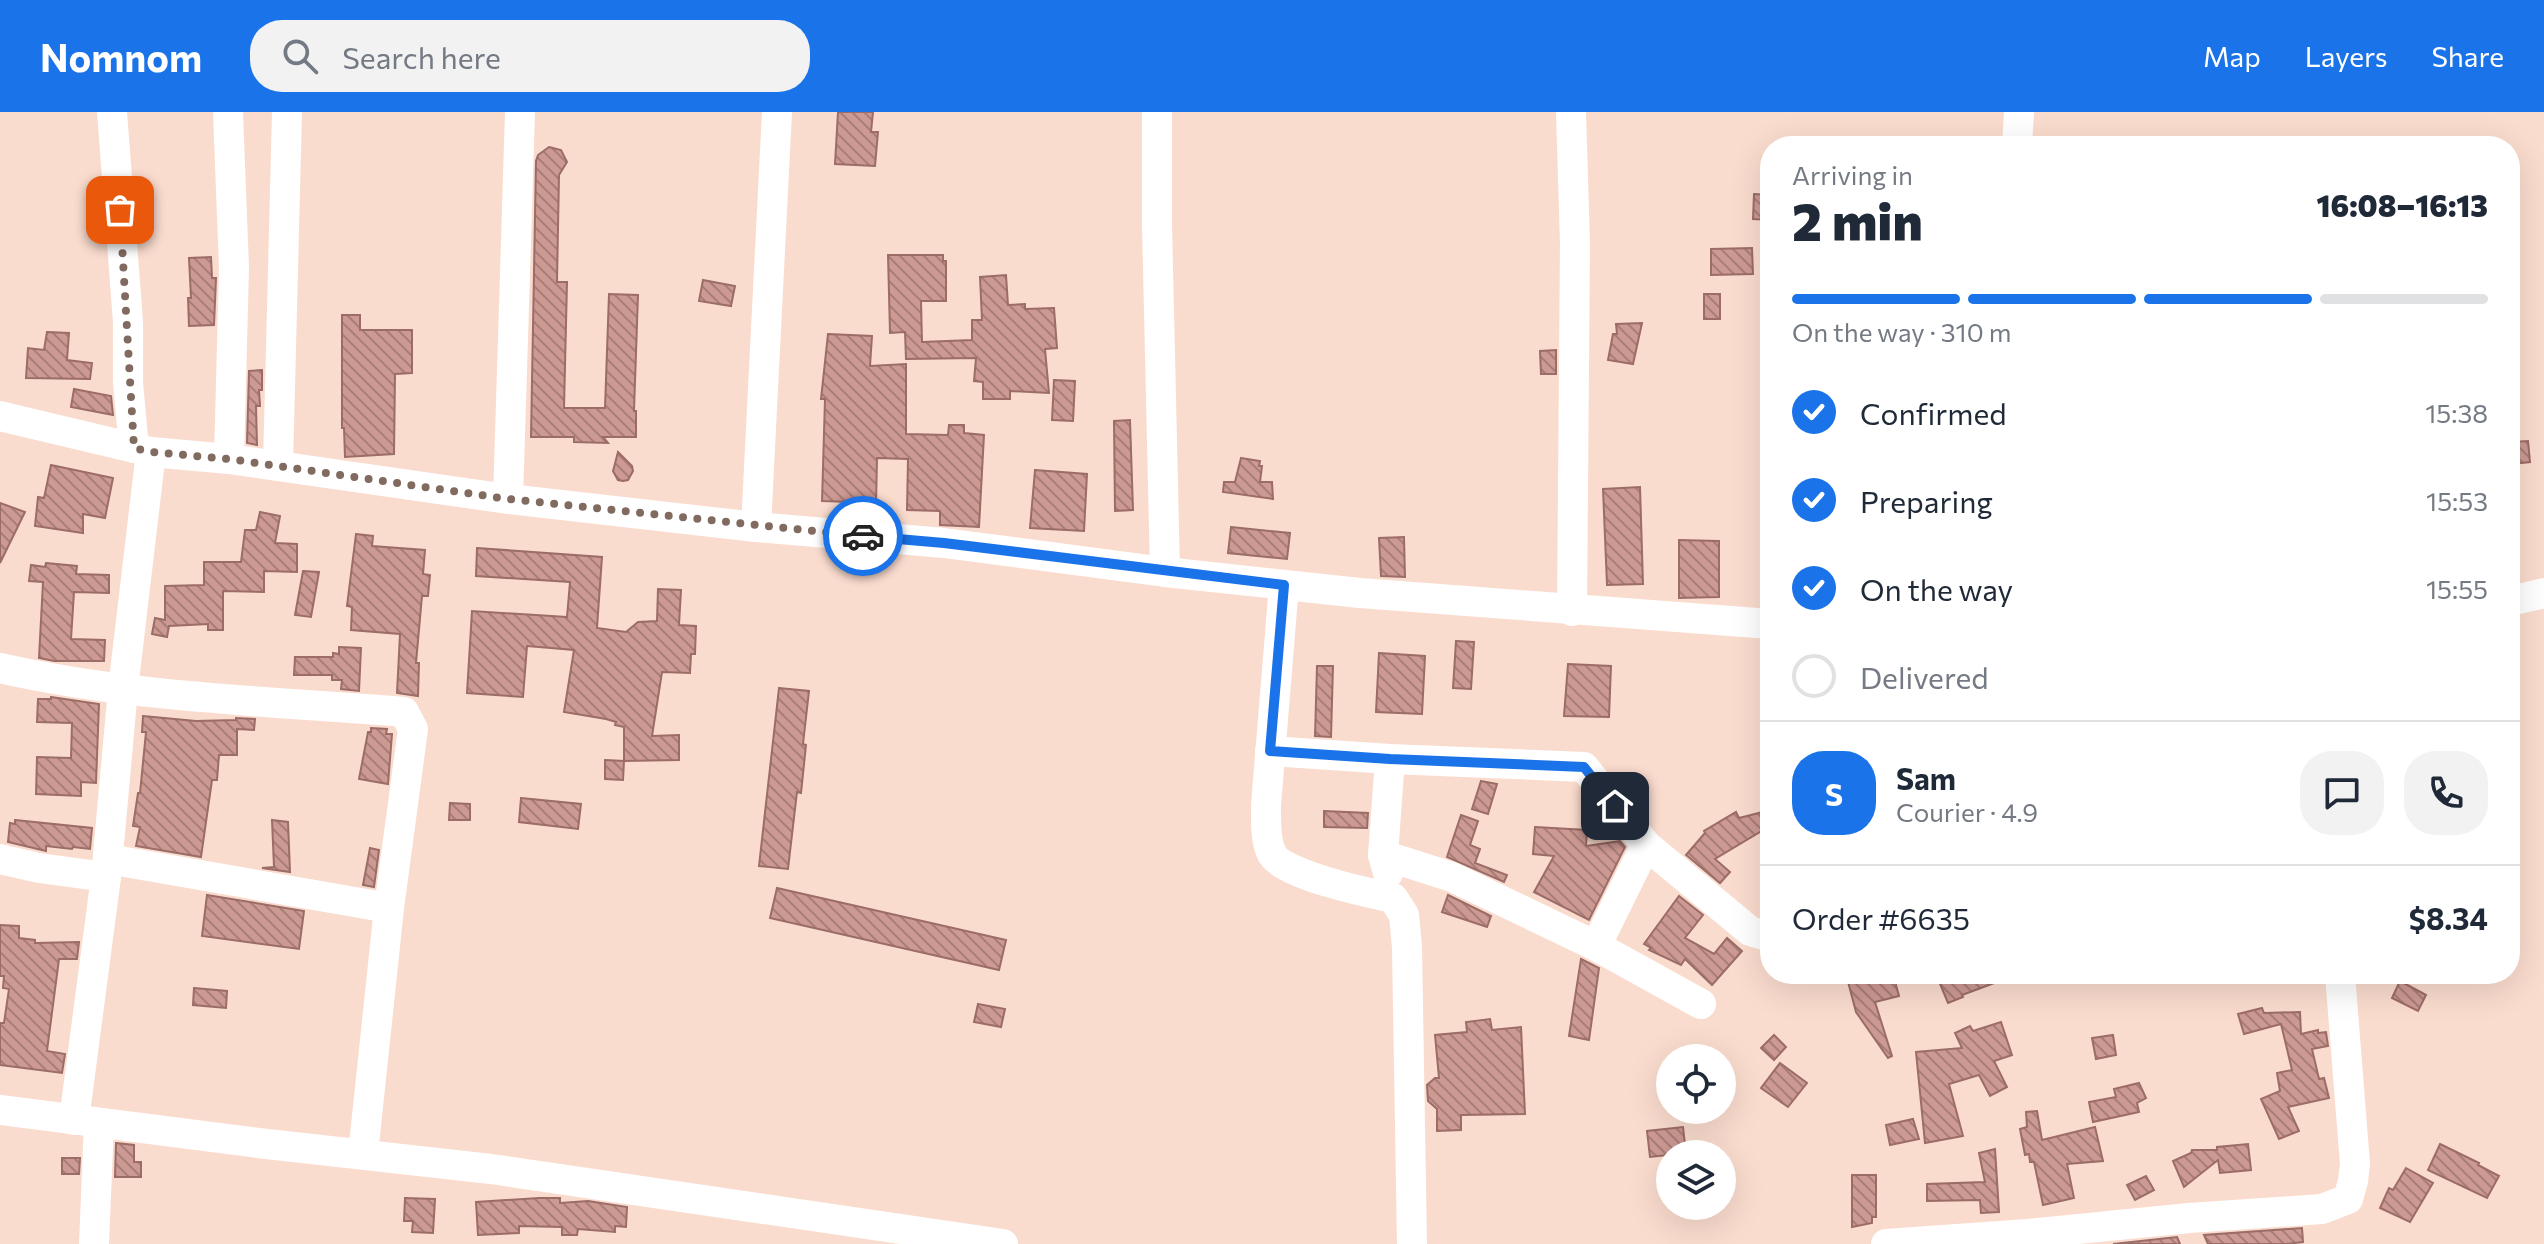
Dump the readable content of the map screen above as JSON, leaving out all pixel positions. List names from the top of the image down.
{
  "page": {
    "header": "Nomnom",
    "search": "Search here",
    "nav": ["Map", "Layers", "Share"],
    "heading": ["2 min", "Arriving in", "16:08–16:13"],
    "panel": [
      "Sam",
      "Courier · 4.9",
      "Order #6635",
      "$8.34"
    ],
    "bar": "On the way · 310 m",
    "list": [
      ["Confirmed", "15:38"],
      ["Preparing", "15:53"],
      ["On the way", "15:55"],
      "Delivered"
    ],
    "round": "S"
  }
}
